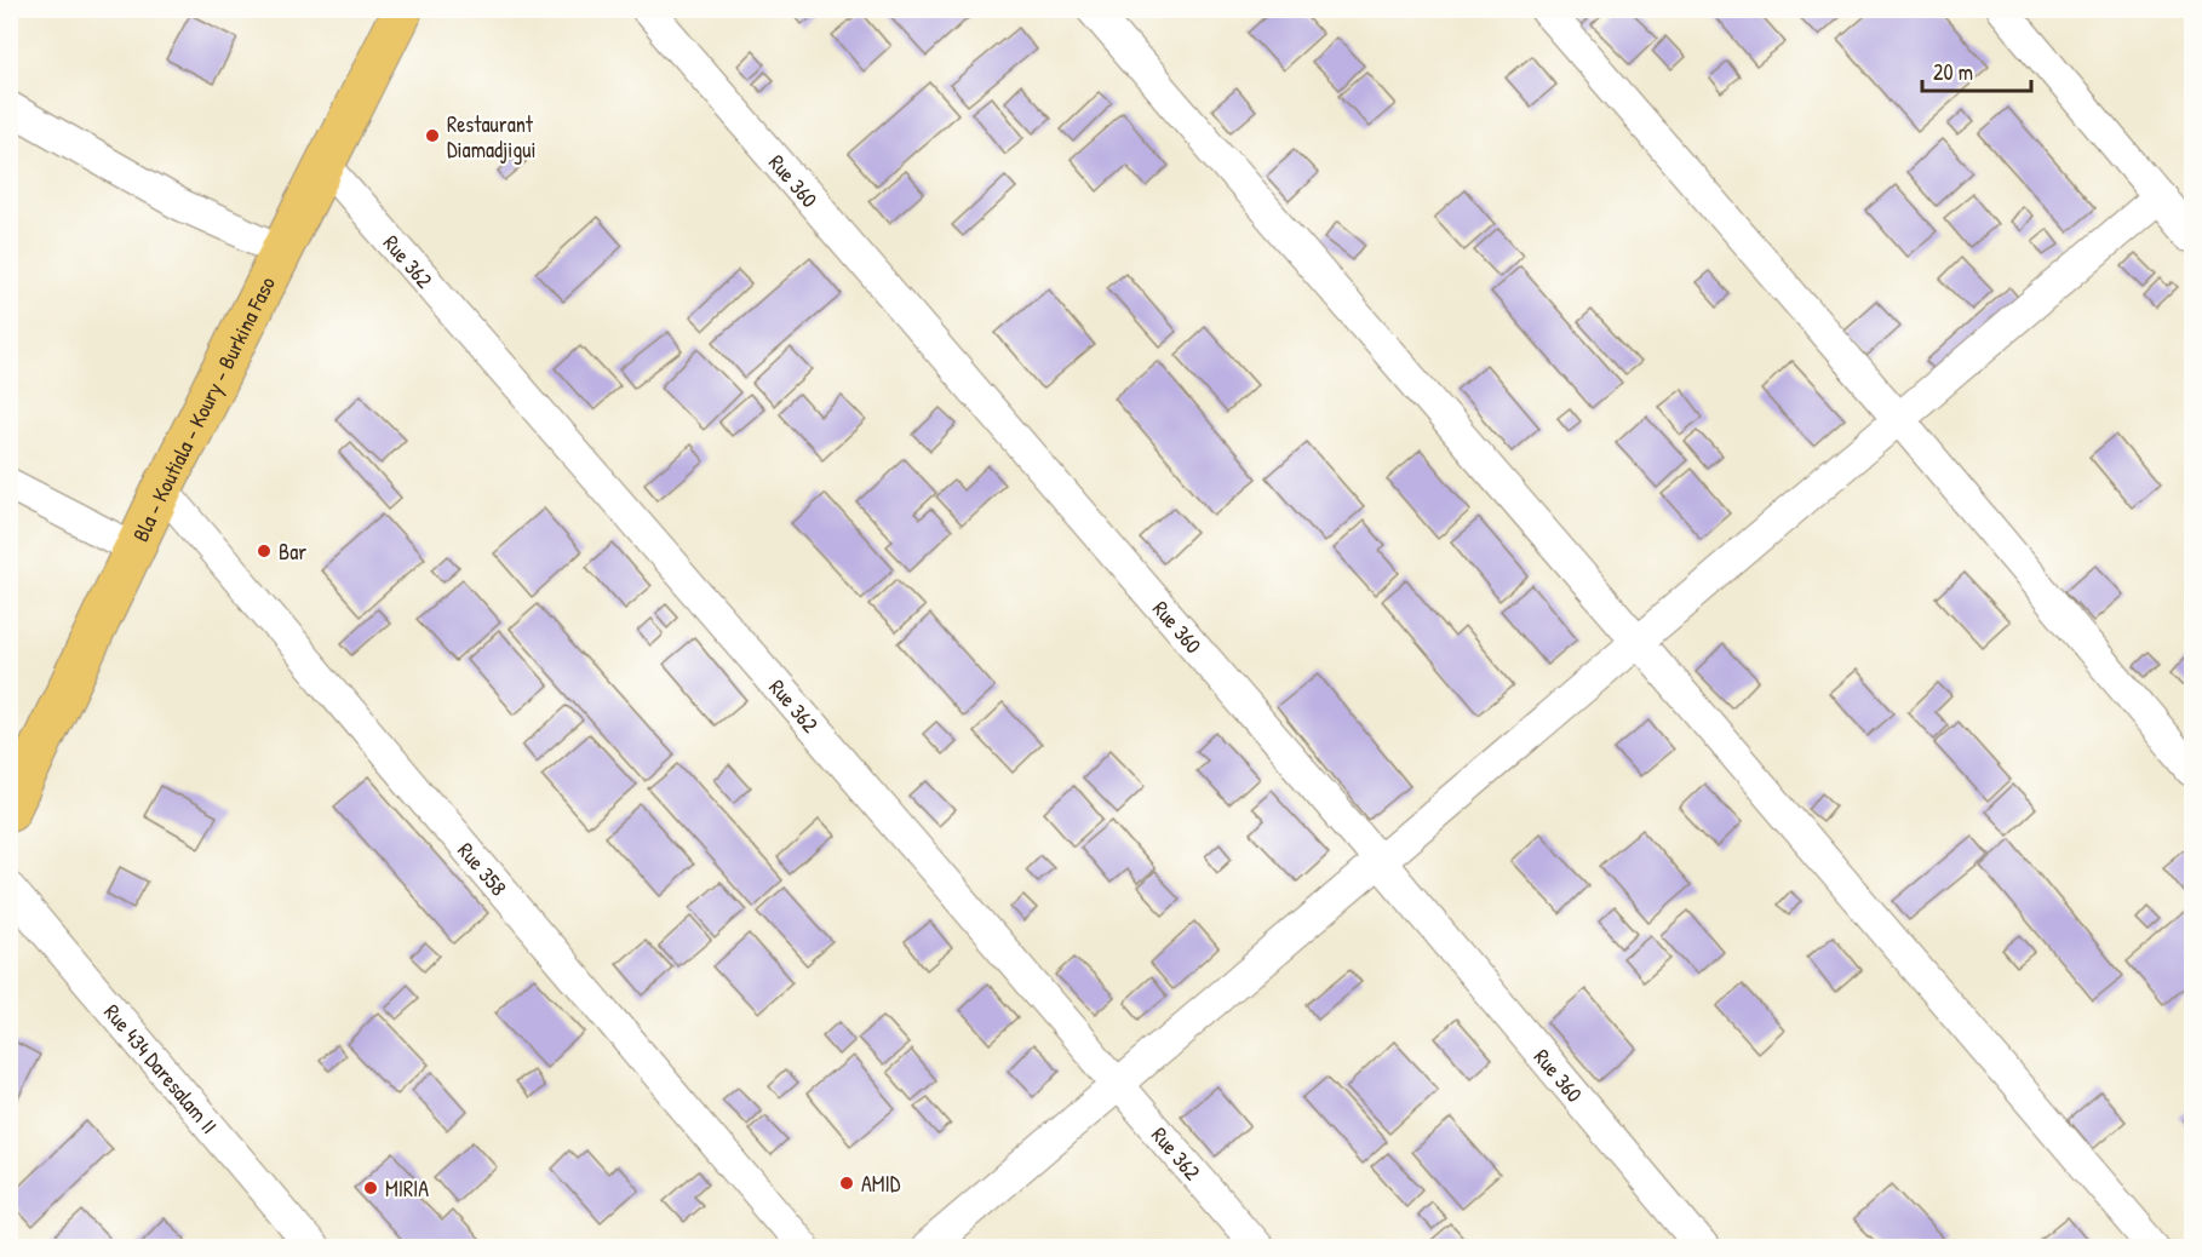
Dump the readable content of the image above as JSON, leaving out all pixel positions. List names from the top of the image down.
{
  "streets": {
    "main road": ["Bla - Koutiala - Koury - Burkina Faso"],
    "street": [
      "Rue 360",
      "Rue 362",
      "Rue 358",
      "Rue 434 Daresalam II"
    ]
  },
  "crossings": [
    ["Rue 362", "Bla - Koutiala - Koury - Burkina Faso"],
    ["Bla - Koutiala - Koury - Burkina Faso", "Rue 358"]
  ],
  "places": [
    "Restaurant Diamadjigui",
    "Bar",
    "AMID",
    "MIRIA"
  ],
  "scale_bar": "20 m"
}
